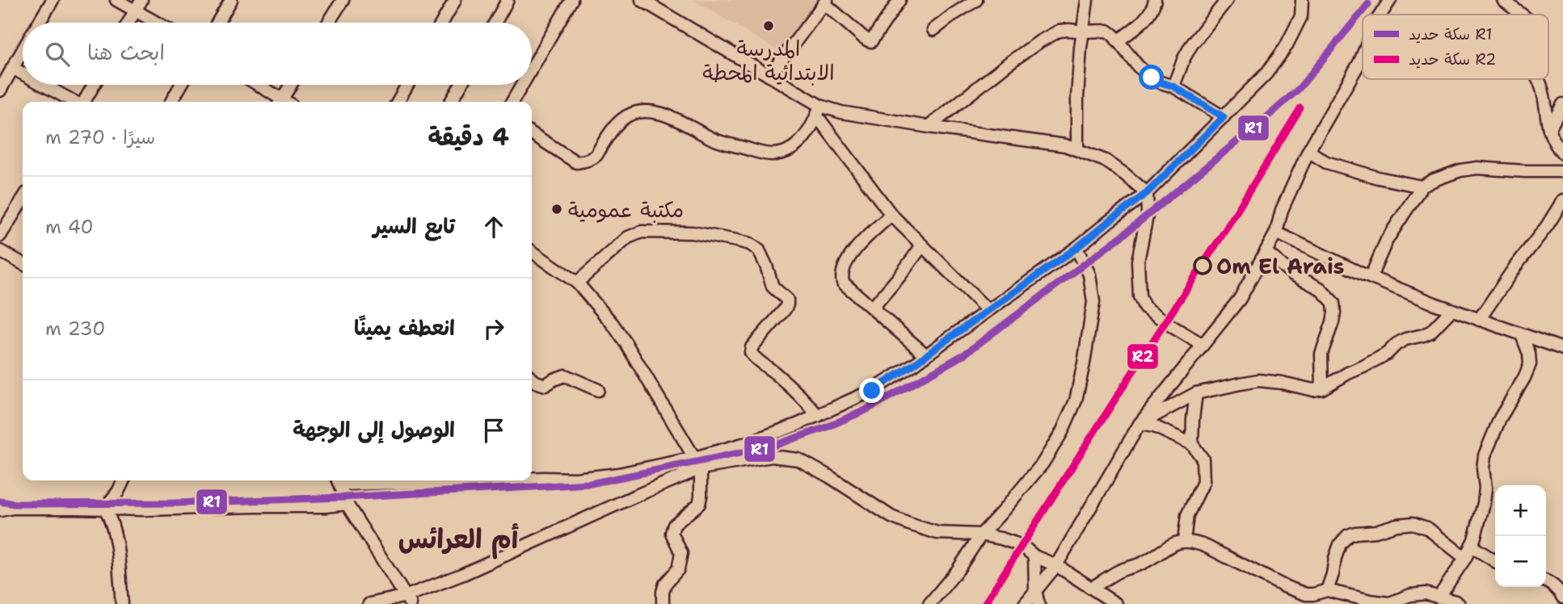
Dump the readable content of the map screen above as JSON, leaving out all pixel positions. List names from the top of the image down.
{
  "districts": ["أم العرائس"],
  "places": ["المدرسة الابتدائية المحطة", "مكتبة عمومية", "Om El Arais"],
  "lines": ["rail line R1", "rail line R2"],
  "legend": ["سكة حديد R1", "سكة حديد R2"],
  "page": {
    "search": "ابحث هنا",
    "heading": ["4 دقيقة", "سيرًا · 270 m"],
    "list": [
      ["تابع السير", "40 m"],
      ["انعطف يمينًا", "230 m"],
      "الوصول إلى الوجهة"
    ],
    "map_buttons": ["+", "−"]
  }
}
